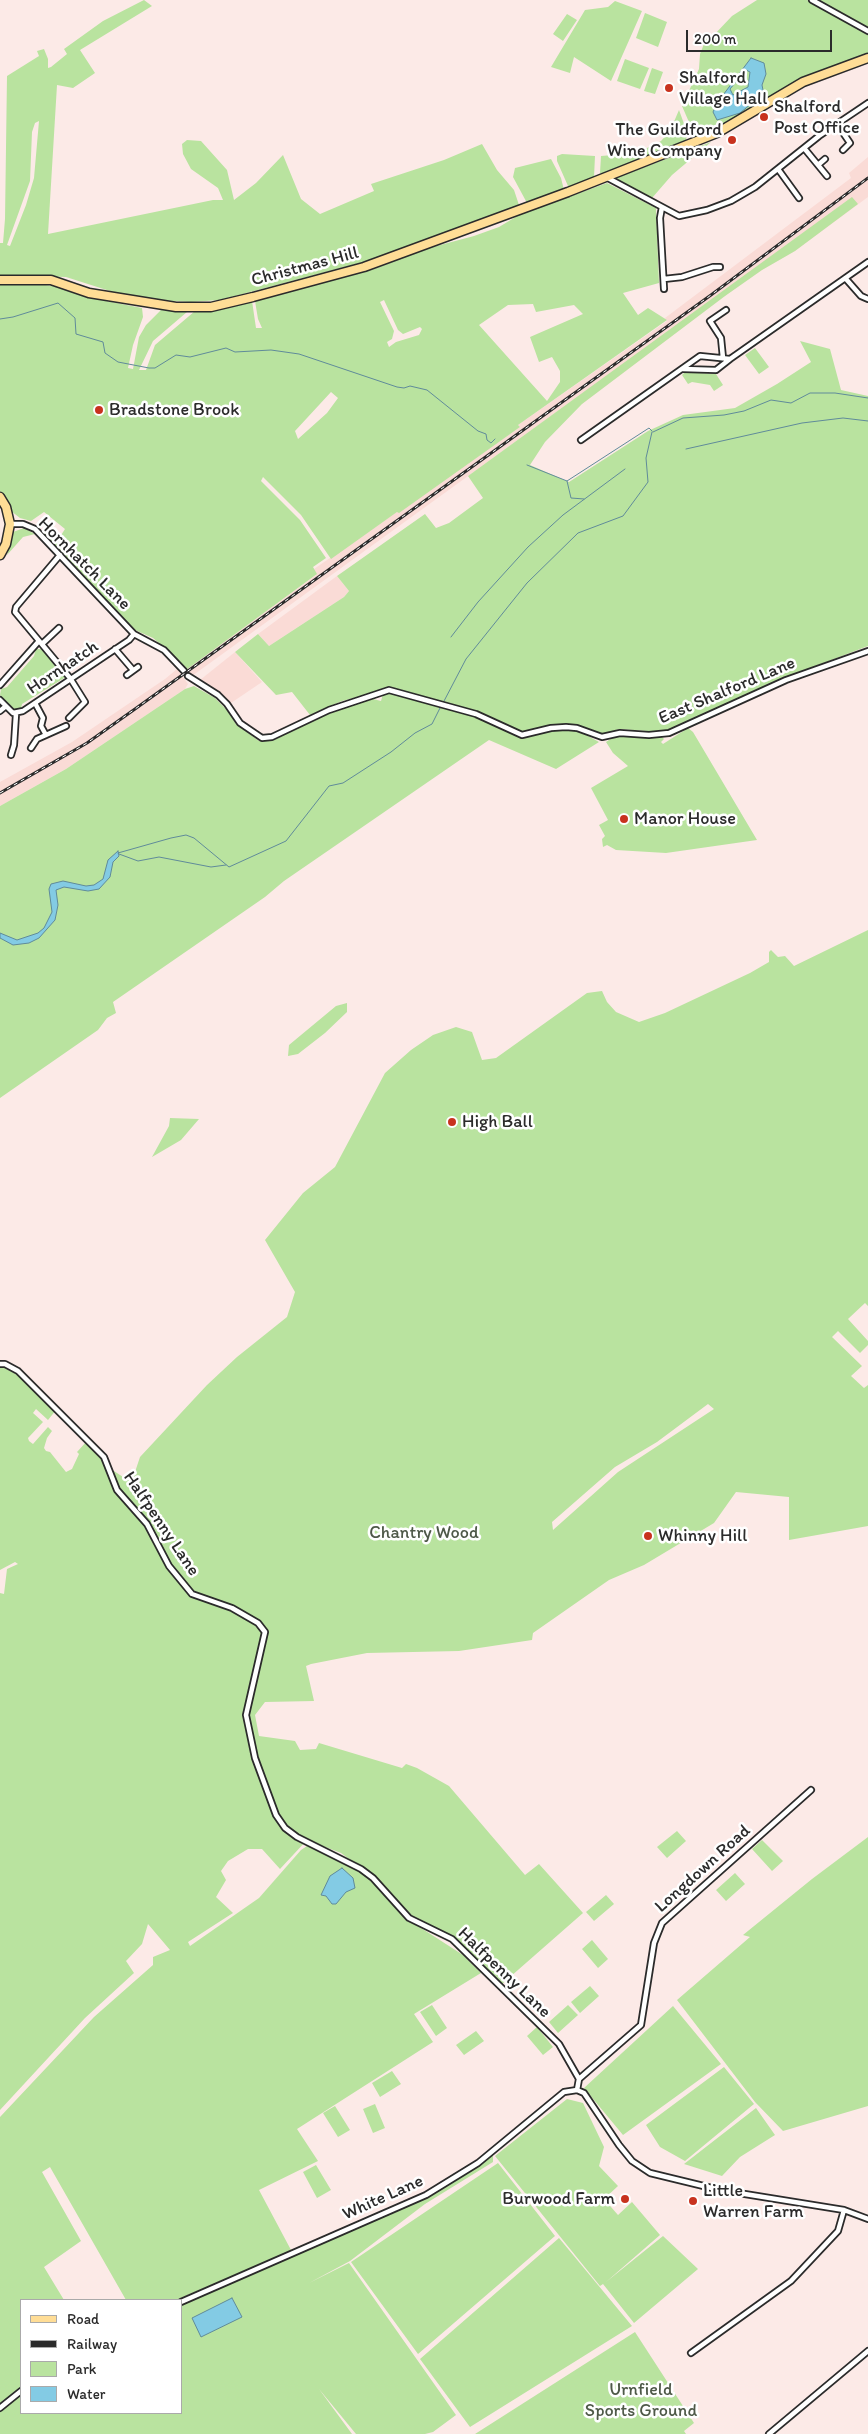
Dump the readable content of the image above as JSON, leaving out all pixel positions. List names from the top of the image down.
{
  "streets": {
    "main road": ["Christmas Hill"],
    "street": [
      "Hornhatch Lane",
      "Hornhatch",
      "East Shalford Lane",
      "Halfpenny Lane",
      "Longdown Road",
      "White Lane"
    ]
  },
  "crossings": [
    ["Hornhatch Lane", "Hornhatch"],
    ["Halfpenny Lane", "Longdown Road"]
  ],
  "parks": ["Chantry Wood", "Urnfield Sports Ground"],
  "places": [
    "Shalford Village Hall",
    "Shalford Post Office",
    "The Guildford Wine Company",
    "Bradstone Brook",
    "Manor House",
    "High Ball",
    "Whinny Hill",
    "Burwood Farm",
    "Little Warren Farm"
  ],
  "legend": [
    "Road",
    "Railway",
    "Park",
    "Water"
  ],
  "scale_bar": "200 m"
}
